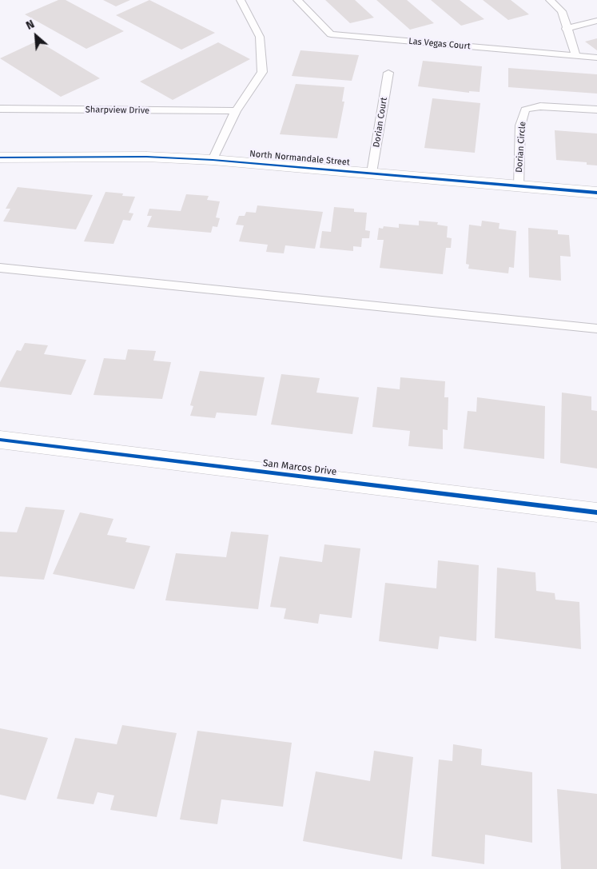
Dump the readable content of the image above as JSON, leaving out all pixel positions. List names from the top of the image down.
{
  "streets": {
    "street": ["North Normandale Street", "San Marcos Drive"],
    "lane": [
      "Las Vegas Court",
      "Sharpview Drive",
      "Dorian Court",
      "Dorian Circle"
    ]
  },
  "crossings": [
    ["Dorian Court", "North Normandale Street"],
    ["Dorian Circle", "North Normandale Street"]
  ],
  "north": "top left"
}
